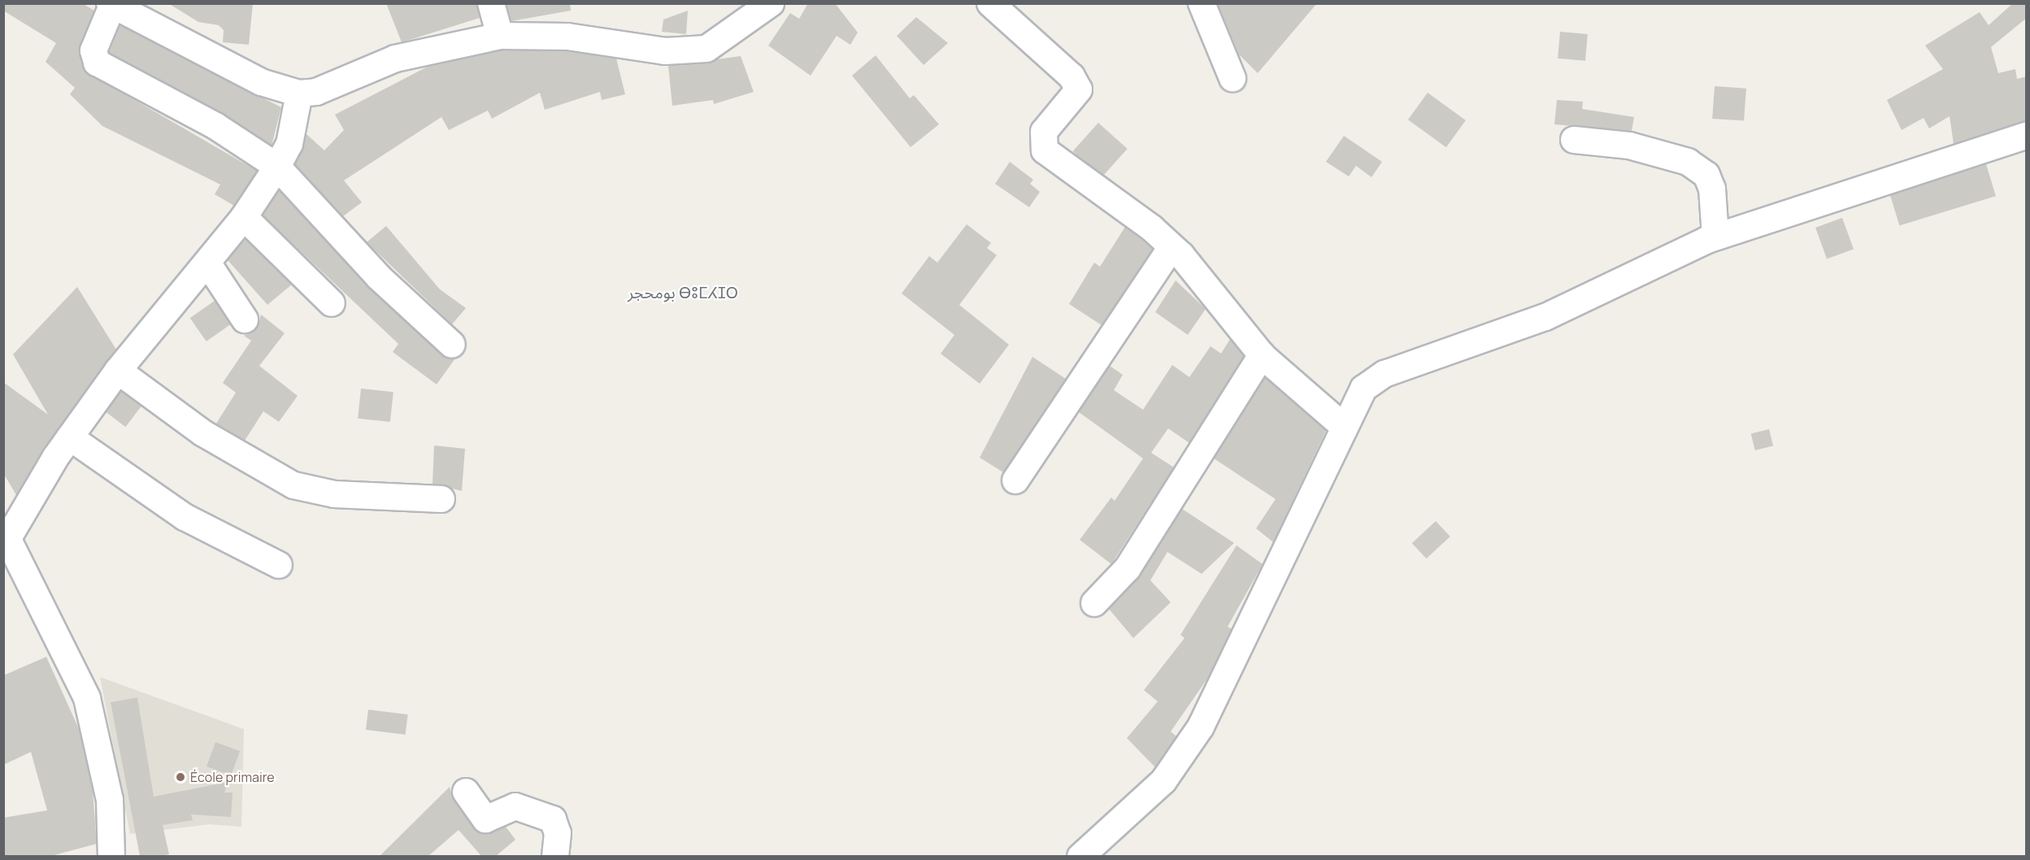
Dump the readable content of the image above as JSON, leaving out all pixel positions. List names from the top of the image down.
{
  "districts": ["بومحجر ⴱⵓⵎⵃⵊⵔ"],
  "places": ["École primaire"]
}
